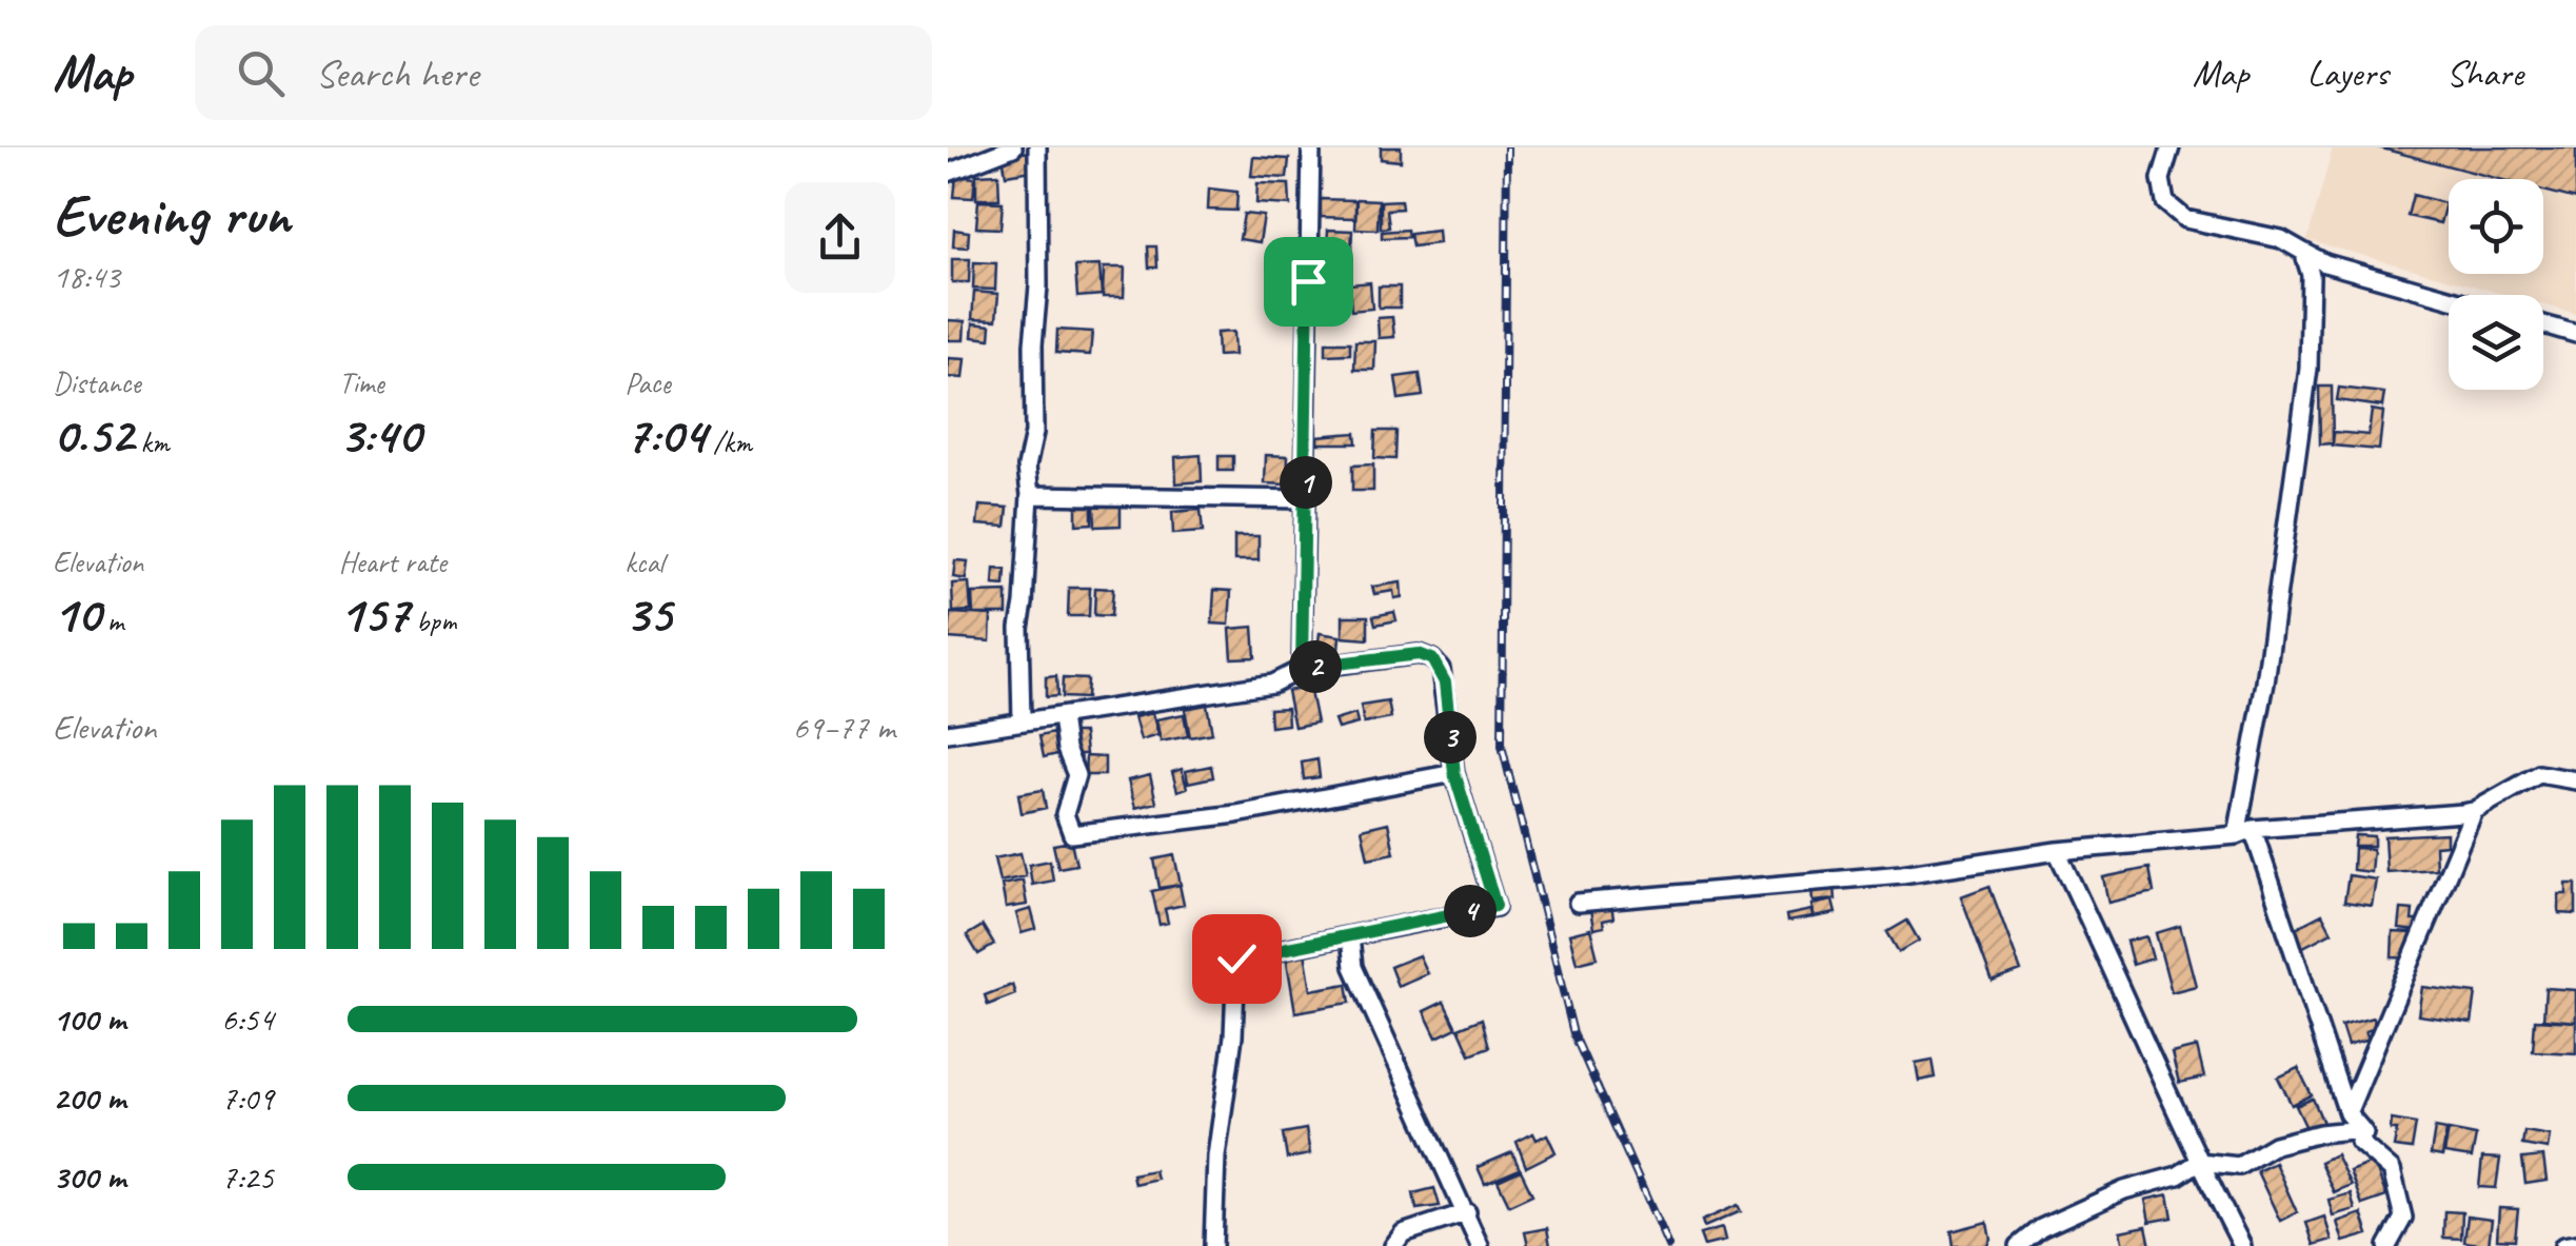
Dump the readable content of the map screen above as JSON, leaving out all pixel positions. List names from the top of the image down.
{
  "page": {
    "header": "Map",
    "search": "Search here",
    "nav": ["Map", "Layers", "Share"],
    "heading": ["Evening run", "18:43"],
    "stats": [
      ["Distance", "0.52 km"],
      ["Time", "3:40"],
      ["Pace", "7:04 /km"],
      ["Elevation", "10 m"],
      ["Heart rate", "157 bpm"],
      ["kcal", "35"]
    ],
    "pins": [
      "1",
      "2",
      "3",
      "4"
    ],
    "chart": ["Elevation", "69–77 m"],
    "list": [
      {
        "name": "100 m",
        "note": "6:54"
      },
      {
        "name": "200 m",
        "note": "7:09"
      },
      {
        "name": "300 m",
        "note": "7:25"
      }
    ]
  }
}
